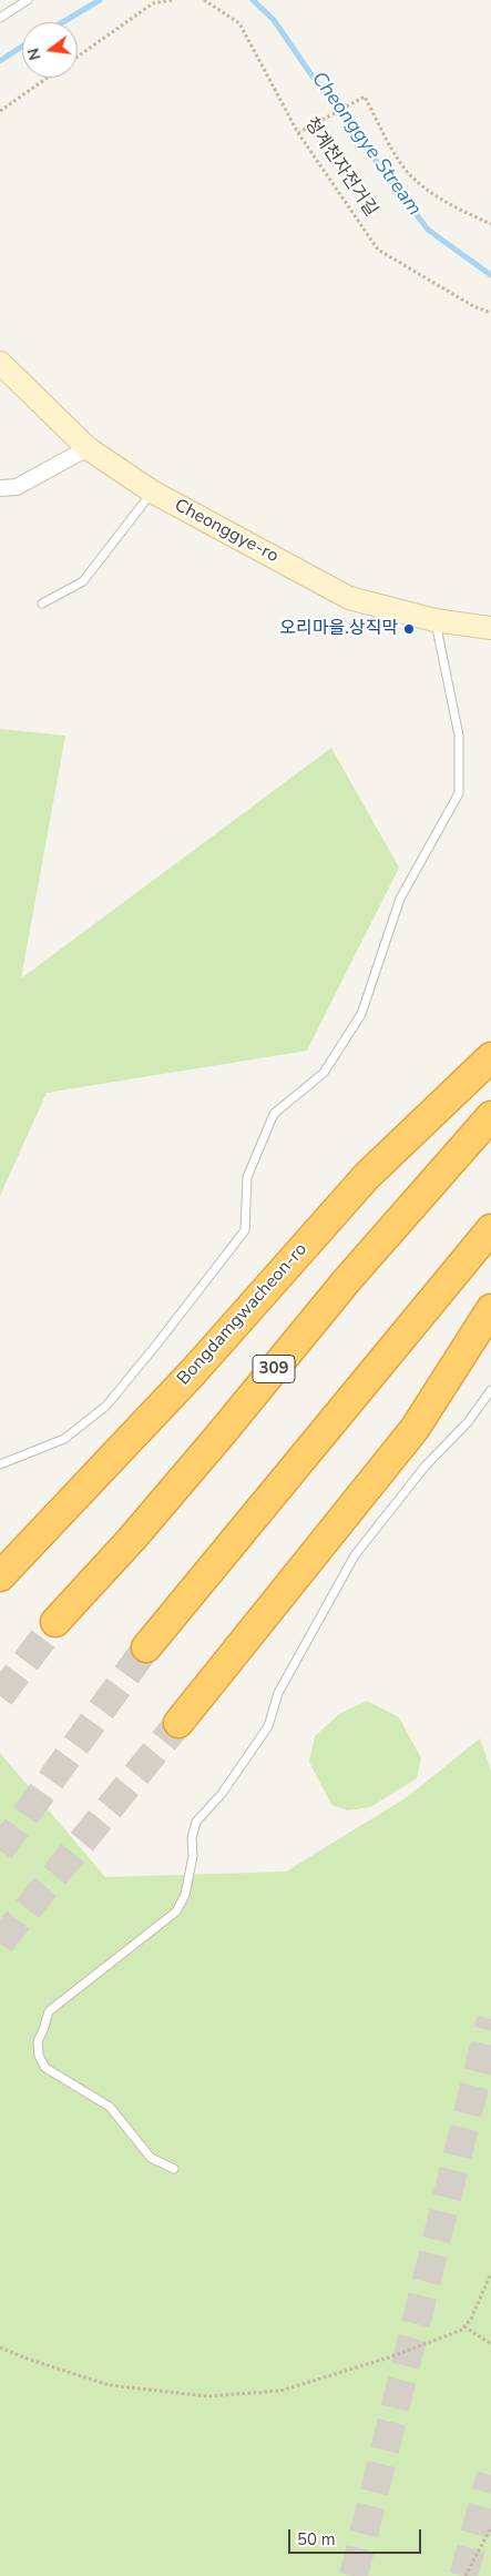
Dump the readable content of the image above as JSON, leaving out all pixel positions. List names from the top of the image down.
{
  "streets": {
    "highway": ["Bongdamgwacheon-ro", "309"],
    "street": ["Cheonggye-ro"],
    "path": ["청계천자전거길"]
  },
  "water": ["Cheonggye Stream"],
  "places": ["오리마을.상직막"],
  "scale_bar": "50 m",
  "north": "left"
}
